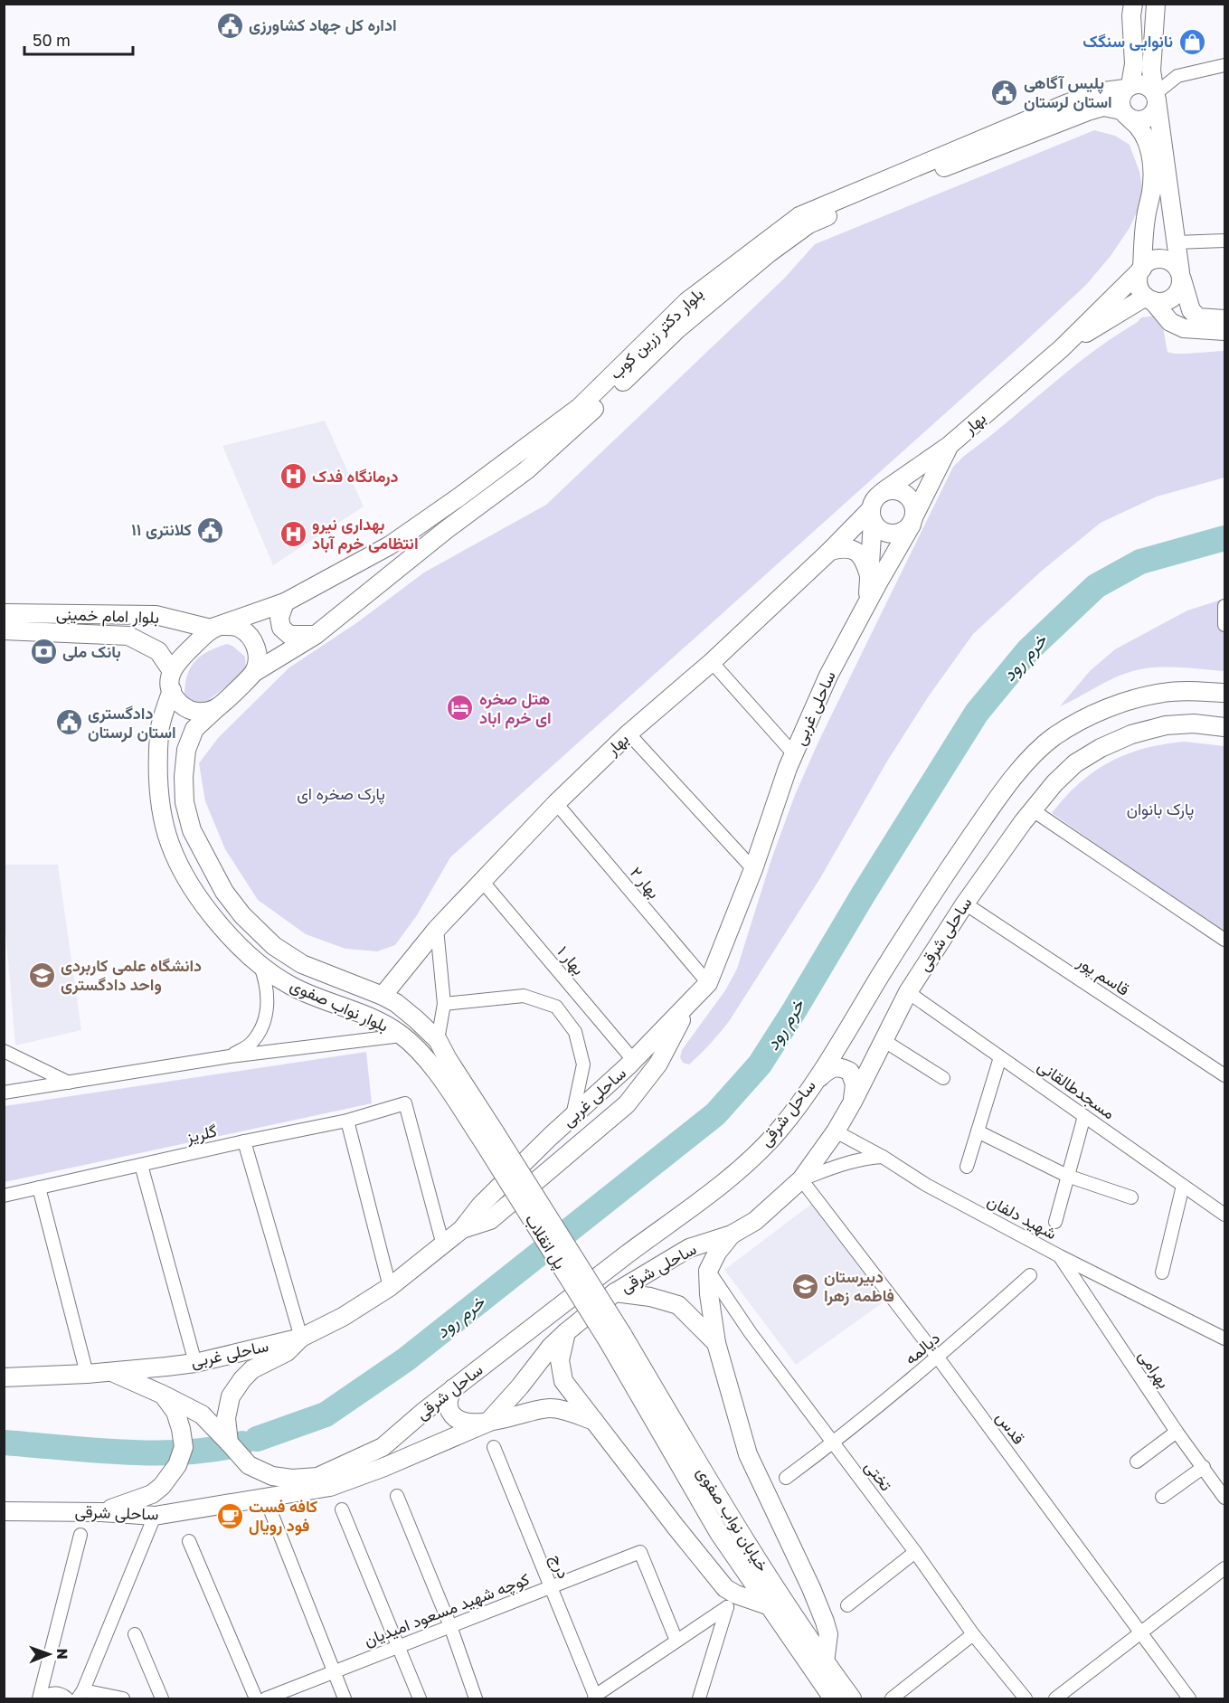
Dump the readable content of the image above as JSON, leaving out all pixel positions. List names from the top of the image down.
{
  "streets": {
    "main road": [
      "بلوار دکتر زرین کوب",
      "بهار",
      "بلوار امام خمینی",
      "ساحلی غربی",
      "ساحلی شرقی",
      "بلوار نواب صفوی",
      "ساحل شرقی",
      "پل انقلاب",
      "خیابان نواب صفوی"
    ],
    "street": [
      "بهار ۲",
      "بهار ۱",
      "قاسم پور",
      "مسجدطالقانی",
      "گلریز",
      "شهید دلفان",
      "دیالمه",
      "بهرامی",
      "قدس",
      "تختی",
      "درج",
      "کوچه شهید مسعود امیدیان"
    ]
  },
  "crossings": [
    ["بلوار دکتر زرین کوب", "بلوار امام خمینی"],
    ["بلوار دکتر زرین کوب", "بلوار نواب صفوی"],
    ["بهار", "ساحلی غربی"],
    ["بهار", "بهار ۲"],
    ["بهار", "بهار ۱"],
    ["بهار", "بلوار نواب صفوی"],
    ["بلوار امام خمینی", "بلوار نواب صفوی"],
    ["ساحلی غربی", "بهار ۲"],
    ["ساحلی غربی", "بهار ۱"],
    ["ساحلی غربی", "گلریز"],
    ["ساحلی شرقی", "قاسم پور"],
    ["ساحلی شرقی", "مسجدطالقانی"],
    ["ساحلی شرقی", "شهید دلفان"],
    ["ساحلی شرقی", "قدس"],
    ["بلوار نواب صفوی", "پل انقلاب"],
    ["شهید دلفان", "بهرامی"],
    ["پل انقلاب", "خیابان نواب صفوی"],
    ["دیالمه", "قدس"],
    ["دیالمه", "تختی"],
    ["درج", "کوچه شهید مسعود امیدیان"]
  ],
  "water": ["خرم رود"],
  "parks": ["پارک صخره ای", "پارک بانوان"],
  "places": {
    "public building": [
      "اداره کل جهاد کشاورزی",
      "پلیس آگاهی استان لرستان",
      "کلانتری ۱۱",
      "دادگستری استان لرستان"
    ],
    "shop": ["نانوایی سنگک"],
    "hospital": ["درمانگاه فدک", "بهداری نیرو انتظامی خرم آباد"],
    "bank": ["بانک ملی"],
    "hotel": ["هتل صخره ای خرم اباد"],
    "school or university": ["دانشگاه علمی کاربردی واحد دادگستری", "دبیرستان فاطمه زهرا"],
    "cafe": ["کافه فست فود رویال"]
  },
  "scale_bar": "50 m",
  "north": "right"
}
